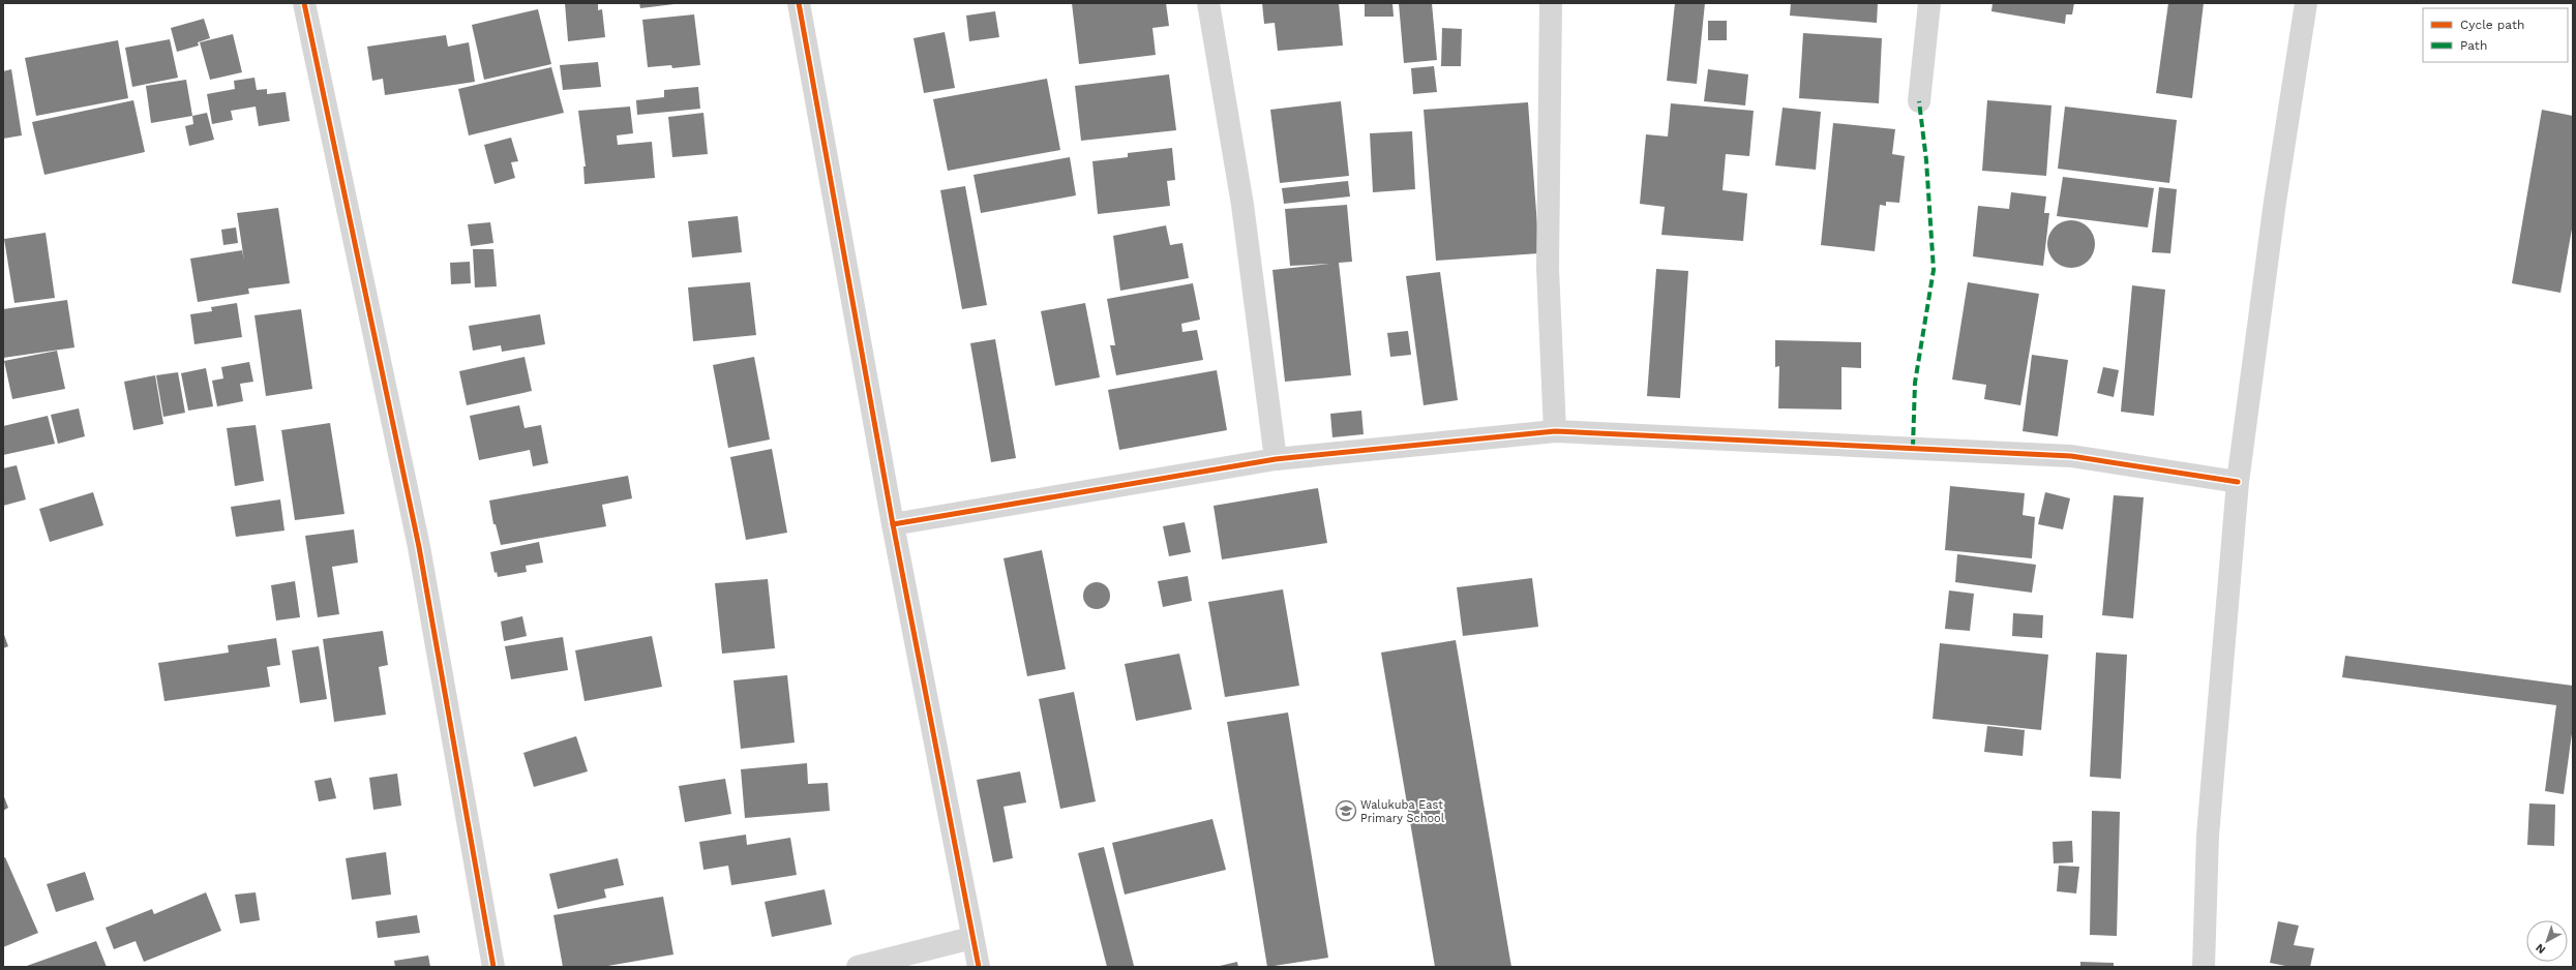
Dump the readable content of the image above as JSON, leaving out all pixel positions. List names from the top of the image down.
{
  "places": {
    "school or university": ["Walukuba East Primary School"]
  },
  "legend": ["Cycle path", "Path"],
  "north": "bottom left"
}
